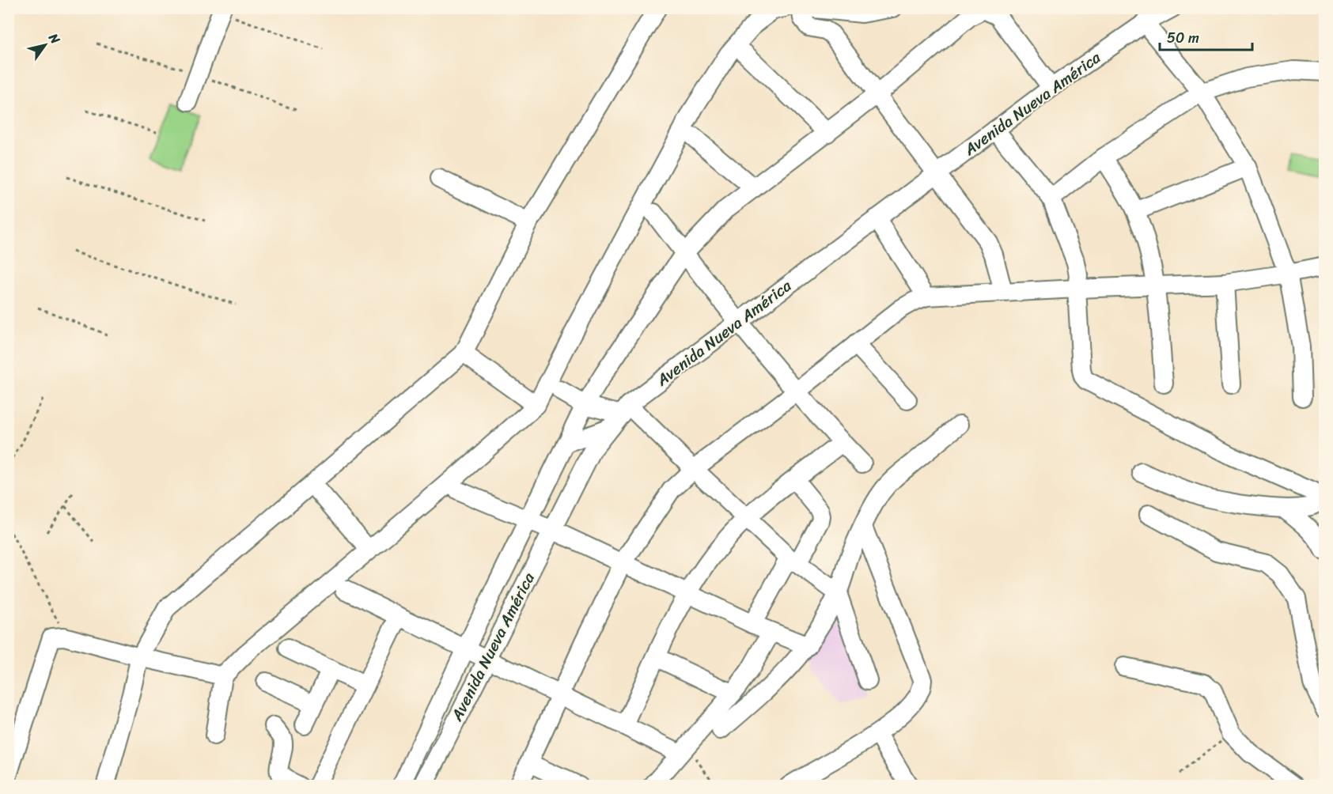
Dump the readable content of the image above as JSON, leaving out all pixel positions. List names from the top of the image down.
{
  "streets": {
    "street": ["Avenida Nueva América"]
  },
  "scale_bar": "50 m",
  "north": "top right"
}
